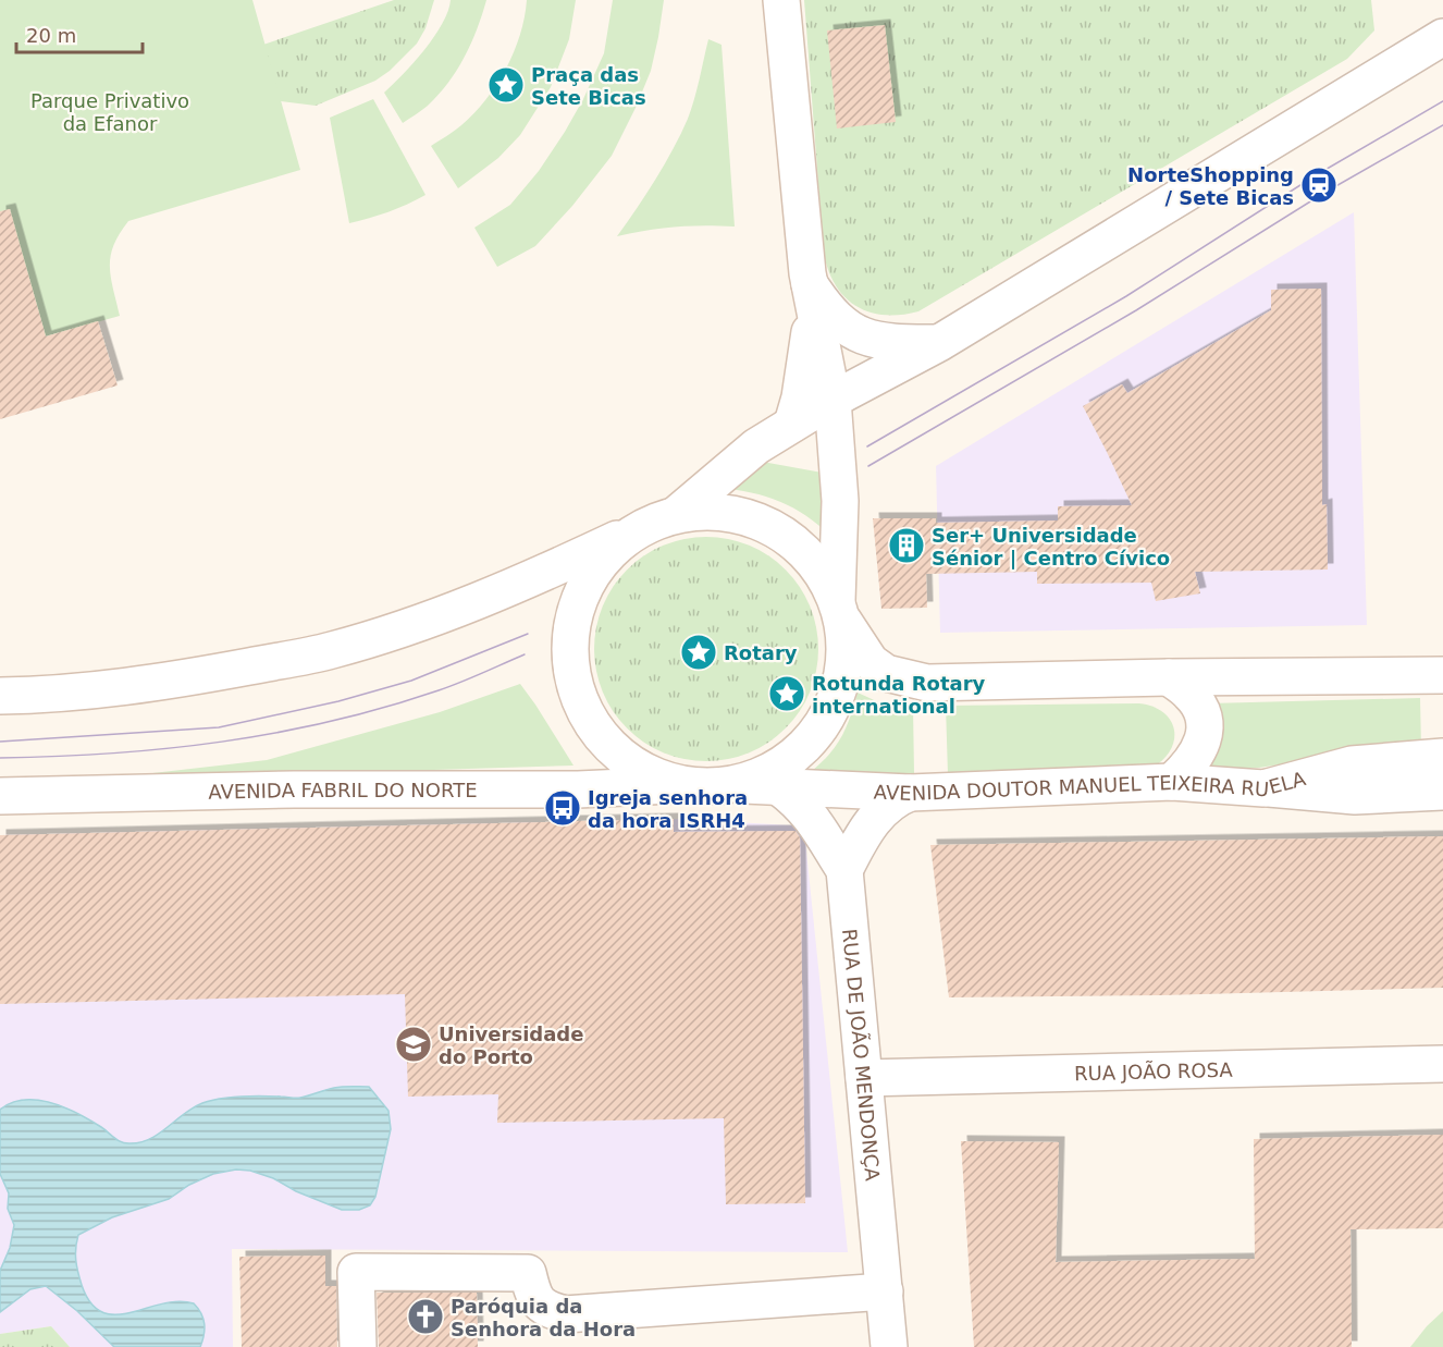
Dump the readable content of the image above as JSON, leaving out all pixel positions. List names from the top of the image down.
{
  "streets": {
    "main road": [
      "AVENIDA DOUTOR MANUEL TEIXEIRA RUELA",
      "AVENIDA FABRIL DO NORTE",
      "RUA DE JOÃO MENDONÇA",
      "RUA JOÃO ROSA"
    ]
  },
  "crossings": [
    ["AVENIDA DOUTOR MANUEL TEIXEIRA RUELA", "RUA DE JOÃO MENDONÇA"],
    ["RUA DE JOÃO MENDONÇA", "RUA JOÃO ROSA"]
  ],
  "parks": ["Parque Privativo da Efanor"],
  "places": {
    "place": ["Praça das Sete Bicas", "Rotary", "Rotunda Rotary international"],
    "station": ["NorteShopping / Sete Bicas"],
    "building": ["Ser+ Universidade Sénior | Centro Cívico"],
    "bus stop": ["Igreja senhora da hora ISRH4"],
    "school or university": ["Universidade do Porto"],
    "church": ["Paróquia da Senhora da Hora"]
  },
  "scale_bar": "20 m"
}
